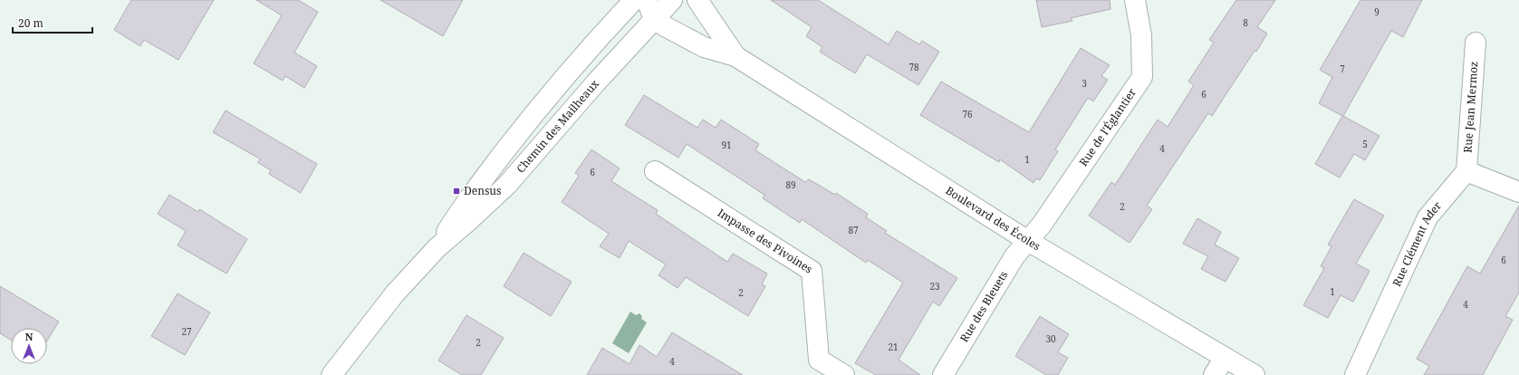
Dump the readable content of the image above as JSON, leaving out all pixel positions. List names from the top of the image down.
{
  "streets": {
    "street": [
      "Rue Jean Mermoz",
      "Chemin des Mailheaux",
      "Rue de l'Églantier",
      "Boulevard des Écoles",
      "Impasse des Pivoines",
      "Rue Clément Ader",
      "Rue des Bleuets"
    ]
  },
  "crossings": [
    ["Rue Jean Mermoz", "Rue Clément Ader"],
    ["Chemin des Mailheaux", "Boulevard des Écoles"],
    ["Rue de l'Églantier", "Boulevard des Écoles"],
    ["Rue de l'Églantier", "Rue des Bleuets"],
    ["Boulevard des Écoles", "Rue des Bleuets"]
  ],
  "places": {
    "transit": ["Densus"]
  },
  "house_numbers": [
    "9",
    "8",
    "78",
    "7",
    "3",
    "6",
    "76",
    "5",
    "91",
    "4",
    "1",
    "6",
    "89",
    "2",
    "87",
    "6",
    "23",
    "1",
    "2",
    "4",
    "27",
    "30",
    "2",
    "21",
    "4"
  ],
  "scale_bar": "20 m",
  "north": "top"
}
